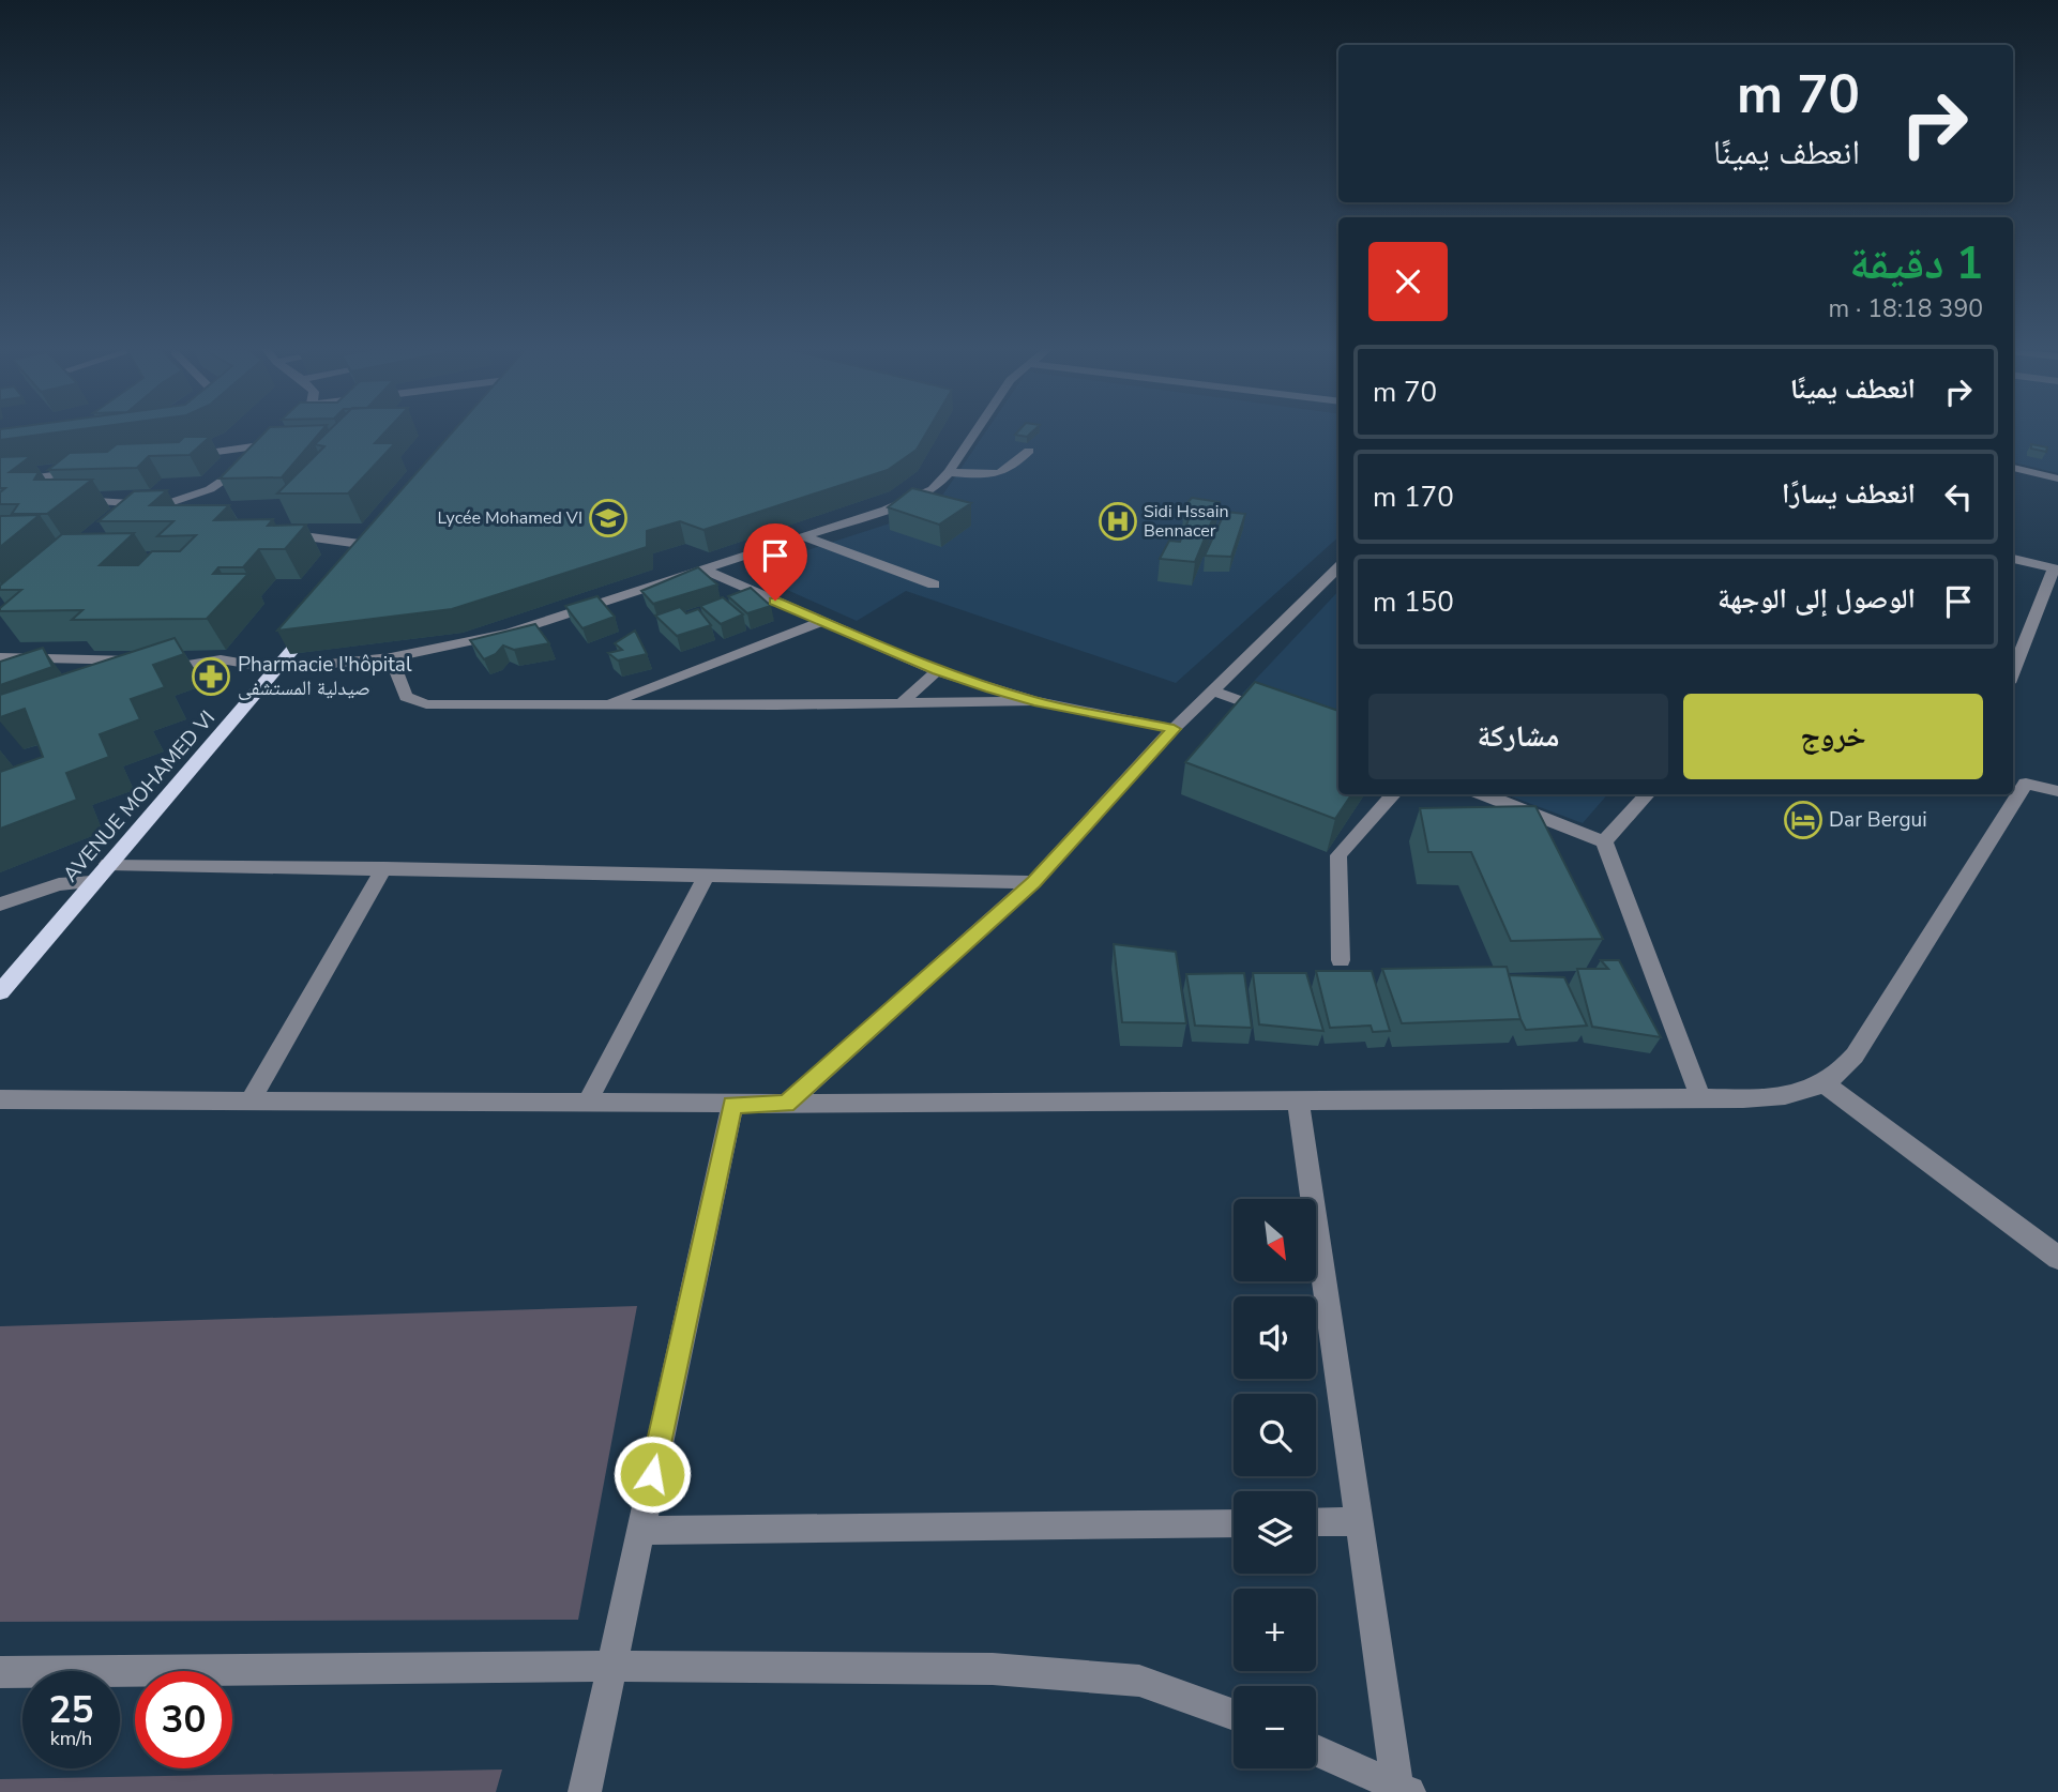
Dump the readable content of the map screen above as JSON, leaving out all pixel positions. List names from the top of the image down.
{
  "streets": {
    "main road": ["AVENUE MOHAMED VI"]
  },
  "places": {
    "school or university": ["Lycée Mohamed VI"],
    "hospital": ["Sidi Hssain Bennacer"],
    "pharmacy": ["Pharmacie l'hôpital صيدلية المستشفى"],
    "hotel": ["Dar Bergui"]
  },
  "north": "bottom right",
  "page": {
    "turn": ["70 m", "انعطف يمينًا"],
    "heading": ["1 دقيقة", "390 m · 18:18"],
    "list": [
      {
        "name": "انعطف يمينًا",
        "value": "70 m"
      },
      {
        "name": "انعطف يسارًا",
        "value": "170 m"
      },
      {
        "name": "الوصول إلى الوجهة",
        "value": "150 m"
      }
    ],
    "buttons": ["خروج", "مشاركة"],
    "map_buttons": ["+", "−"],
    "speed": "25 km/h",
    "limit": "30"
  }
}
